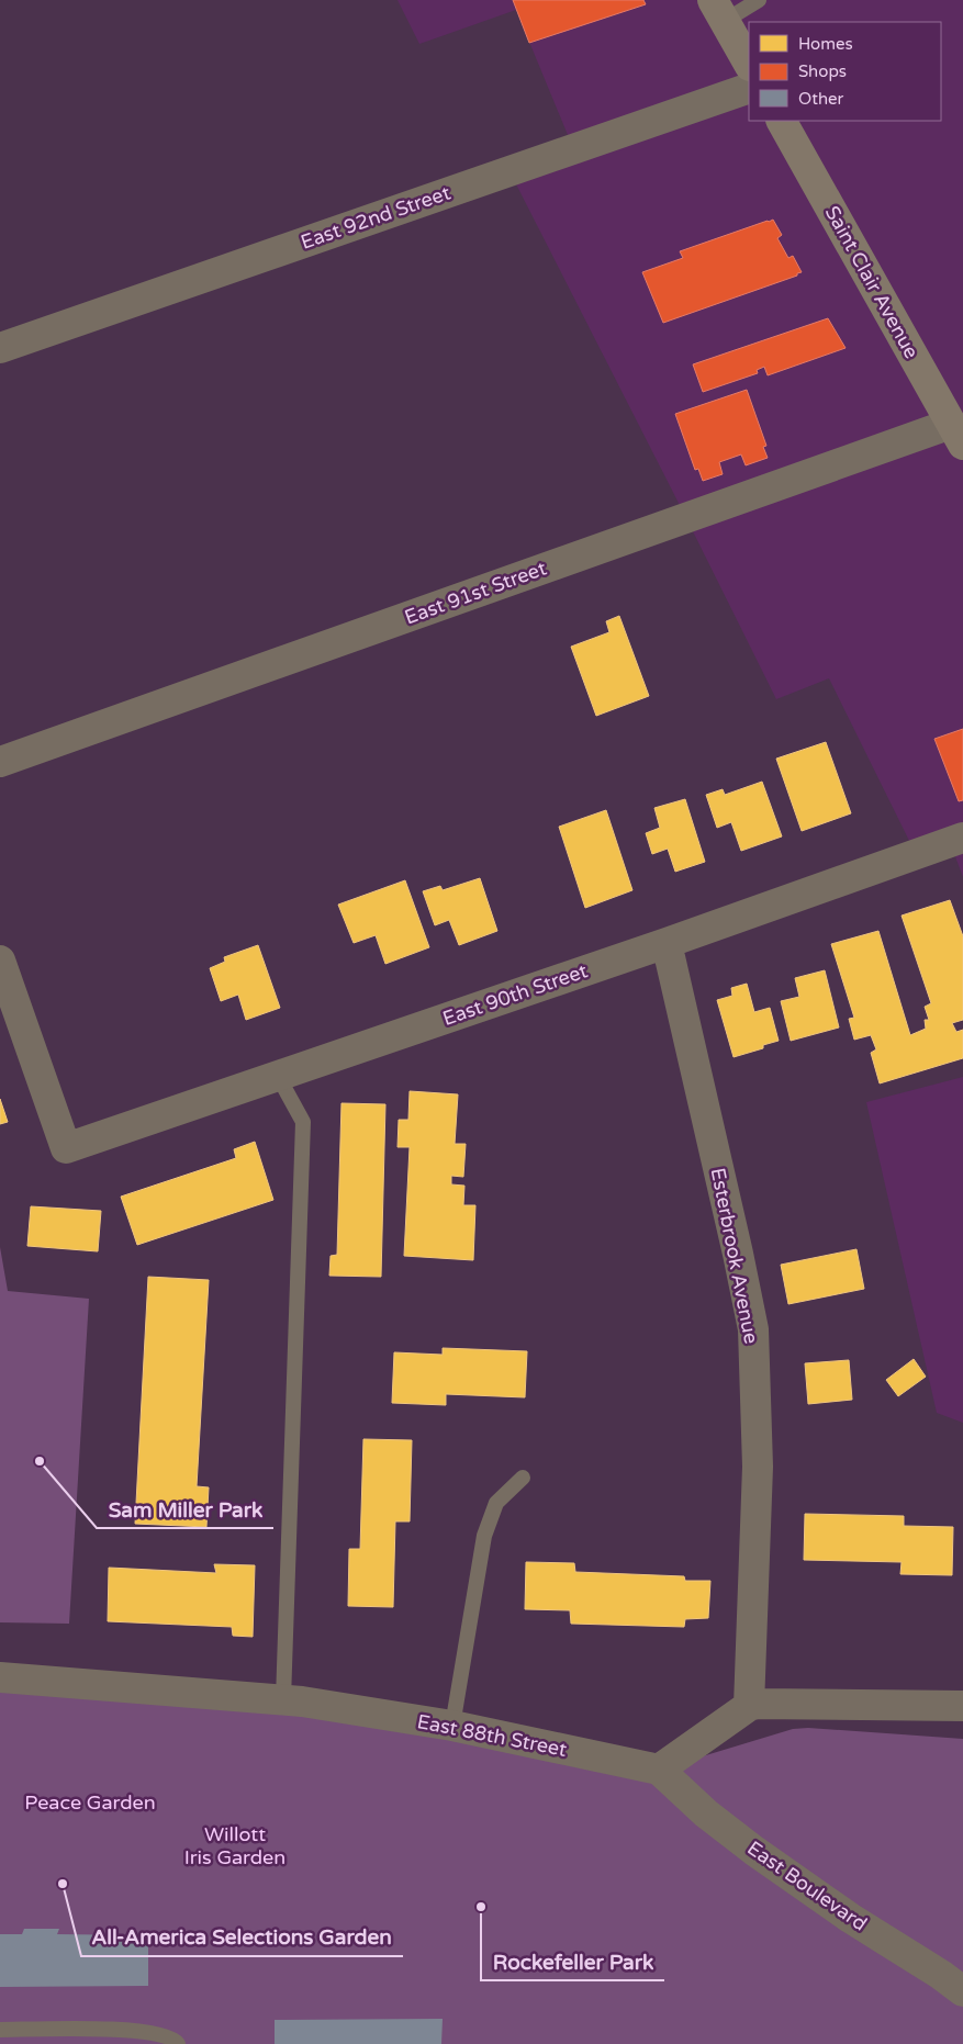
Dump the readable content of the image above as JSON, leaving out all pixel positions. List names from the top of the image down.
{
  "streets": {
    "main road": ["Saint Clair Avenue"],
    "street": [
      "East 92nd Street",
      "East 91st Street",
      "East 90th Street",
      "Esterbrook Avenue",
      "East 88th Street",
      "East Boulevard"
    ]
  },
  "crossings": [
    ["Saint Clair Avenue", "East 91st Street"],
    ["East 90th Street", "Esterbrook Avenue"],
    ["East 88th Street", "East Boulevard"]
  ],
  "parks": ["Peace Garden", "Willott Iris Garden"],
  "places": ["Sam Miller Park", "All-America Selections Garden", "Rockefeller Park"],
  "legend": ["Homes", "Shops", "Other"]
}
